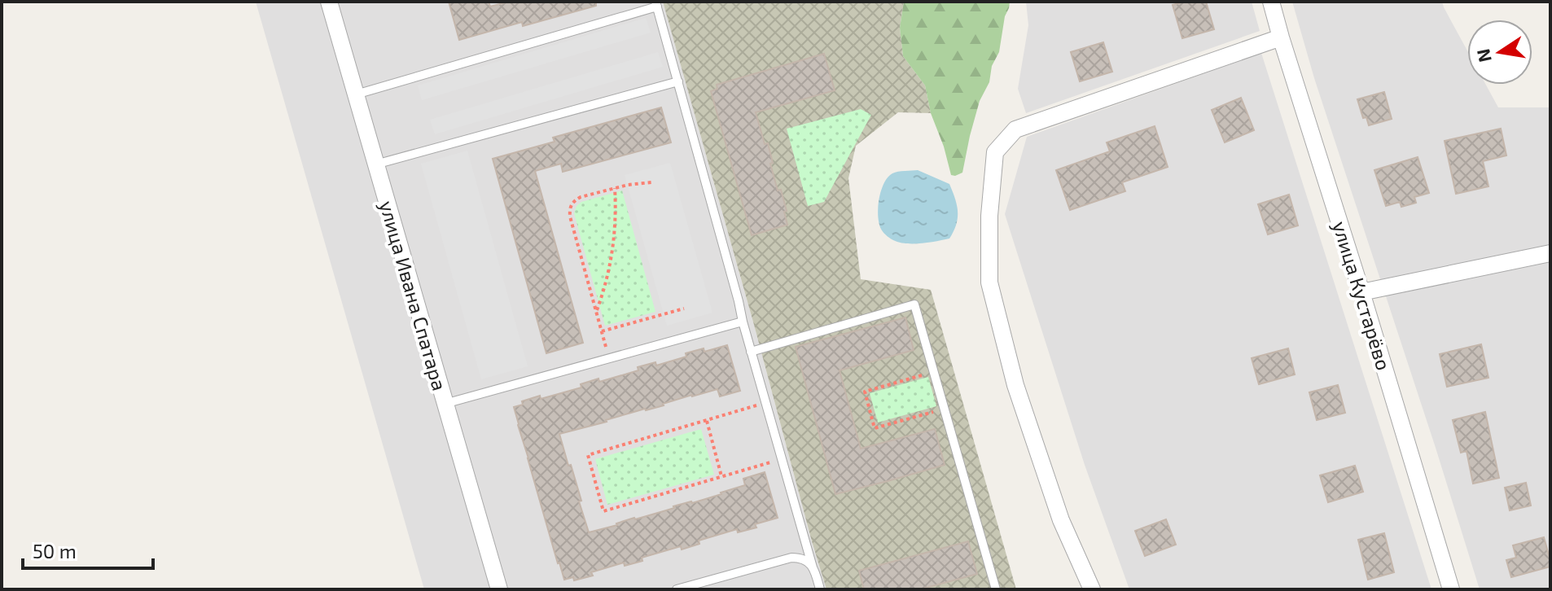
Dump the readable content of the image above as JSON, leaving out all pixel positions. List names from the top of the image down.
{
  "streets": {
    "street": ["улица Ивана Спатара", "улица Кустарёво"]
  },
  "scale_bar": "50 m",
  "north": "left"
}
